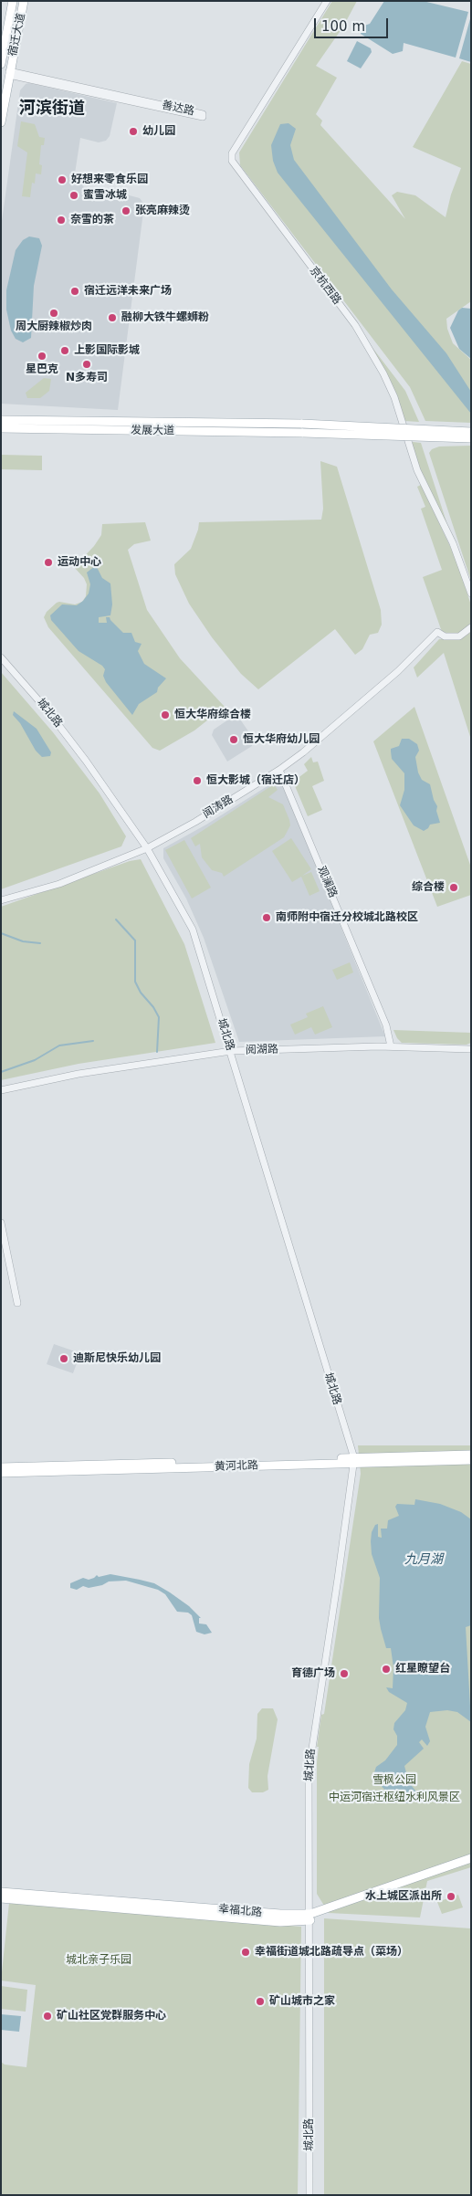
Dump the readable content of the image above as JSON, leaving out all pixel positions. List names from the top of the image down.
{
  "streets": {
    "main road": [
      "宿迁大道",
      "发展大道",
      "黄河北路",
      "幸福北路"
    ],
    "street": [
      "善达路",
      "京杭西路",
      "城北路",
      "闻涛路",
      "观澜路",
      "阅湖路"
    ]
  },
  "crossings": [
    ["宿迁大道", "善达路"],
    ["城北路", "闻涛路"],
    ["城北路", "阅湖路"],
    ["城北路", "黄河北路"],
    ["城北路", "幸福北路"],
    ["闻涛路", "观澜路"],
    ["观澜路", "阅湖路"]
  ],
  "districts": ["河滨街道"],
  "water": ["九月湖"],
  "parks": ["雪枫公园", "中运河宿迁枢纽水利风景区", "城北亲子乐园"],
  "places": [
    "幼儿园",
    "好想来零食乐园",
    "蜜雪冰城",
    "张亮麻辣烫",
    "奈雪的茶",
    "宿迁远洋未来广场",
    "周大厨辣椒炒肉",
    "融柳大铁牛螺蛳粉",
    "上影国际影城",
    "星巴克",
    "N多寿司",
    "运动中心",
    "恒大华府综合楼",
    "恒大华府幼儿园",
    "恒大影城（宿迁店）",
    "综合楼",
    "南师附中宿迁分校城北路校区",
    "迪斯尼快乐幼儿园",
    "红星瞭望台",
    "育德广场",
    "水上城区派出所",
    "幸福街道城北路疏导点（菜场）",
    "矿山城市之家",
    "矿山社区党群服务中心"
  ],
  "scale_bar": "100 m"
}
